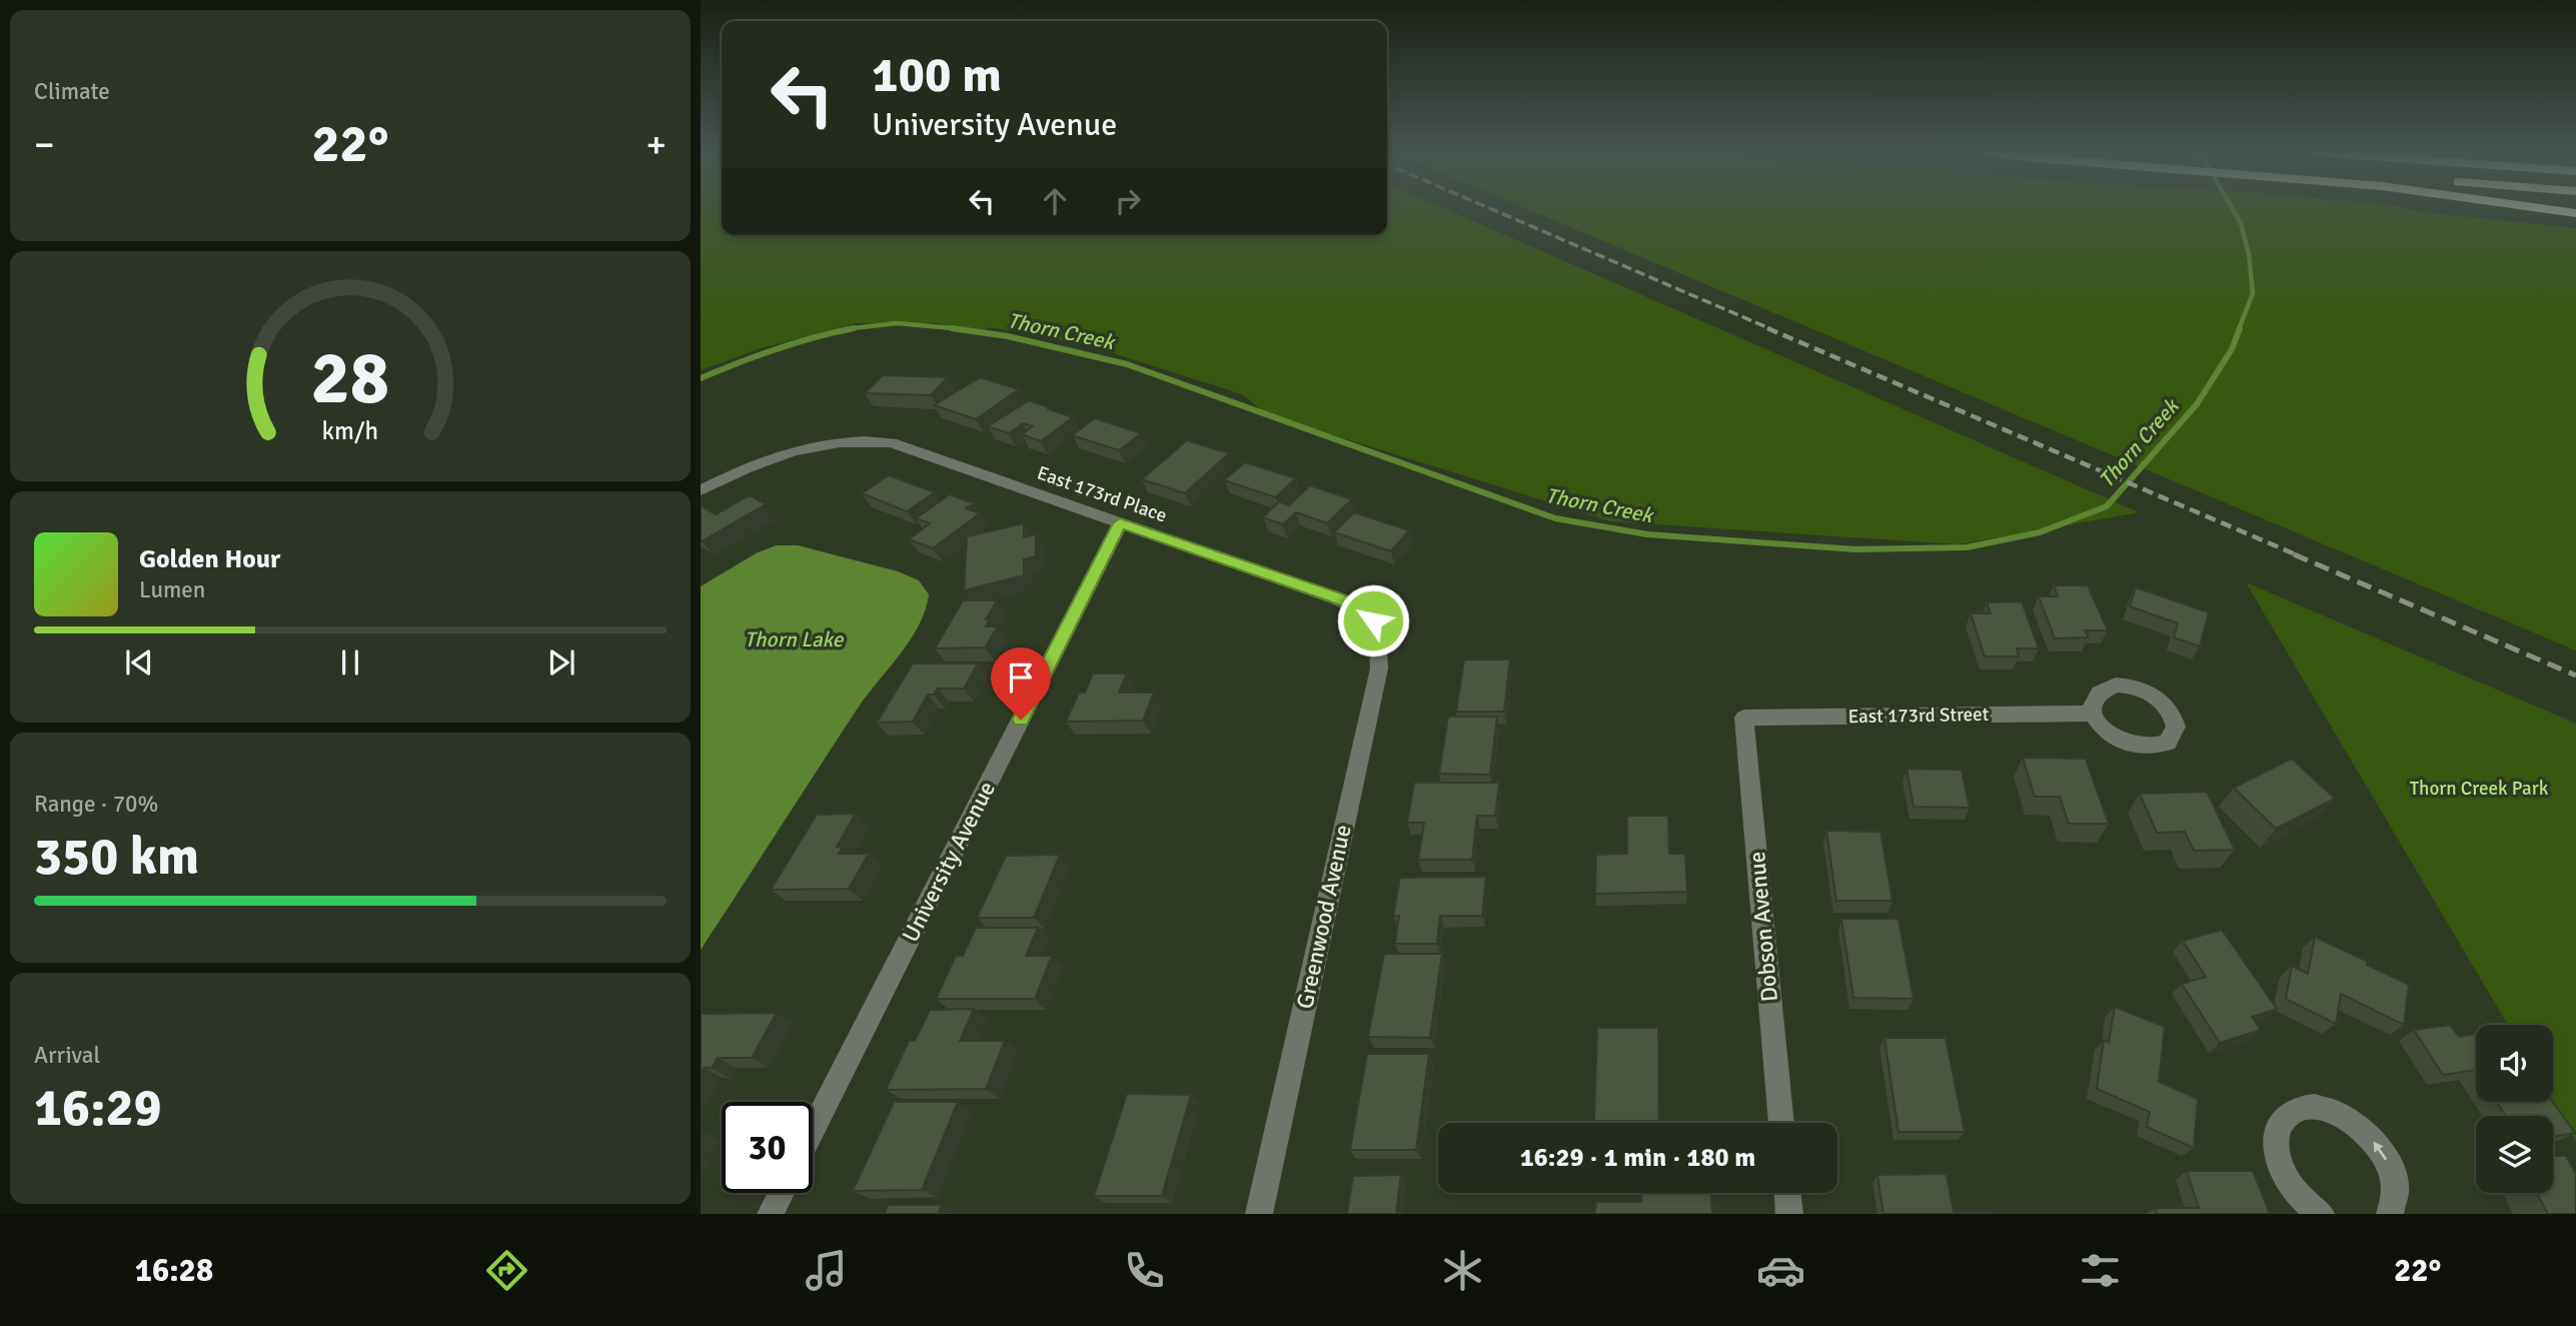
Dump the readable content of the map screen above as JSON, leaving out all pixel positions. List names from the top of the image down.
{
  "streets": {
    "street": [
      "East 173rd Place",
      "East 173rd Street",
      "University Avenue",
      "Greenwood Avenue",
      "Dobson Avenue"
    ]
  },
  "crossings": [
    ["East 173rd Place", "University Avenue"],
    ["East 173rd Place", "Greenwood Avenue"],
    ["East 173rd Street", "Dobson Avenue"]
  ],
  "water": ["Thorn Creek", "Thorn Lake"],
  "parks": ["Thorn Creek Park"],
  "page": {
    "tile": [
      "Climate",
      ["Range · 70%", "350 km"],
      ["Arrival", "16:29"]
    ],
    "turn": ["100 m", "University Avenue"],
    "heat": ["−", "22°", "+"],
    "song": ["Golden Hour", "Lumen"],
    "limit": "30",
    "trip": "16:29 · 1 min · 180 m",
    "tabs": ["16:28", "22°"],
    "gauge": ["28", "km/h"]
  }
}
